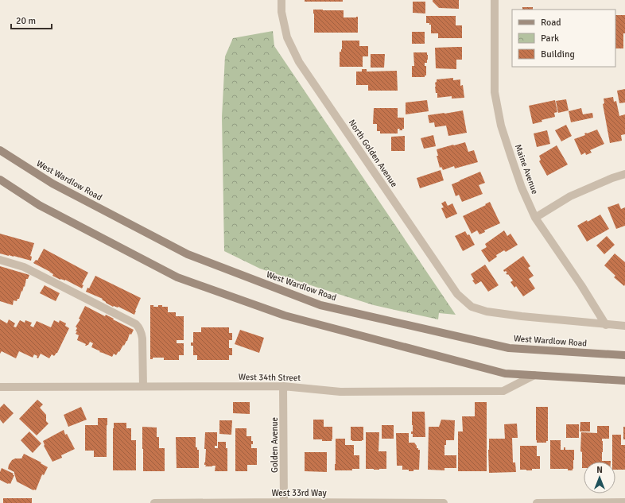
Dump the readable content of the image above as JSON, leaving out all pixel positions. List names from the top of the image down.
{
  "streets": {
    "main road": ["West Wardlow Road"],
    "street": [
      "North Golden Avenue",
      "Maine Avenue",
      "West 34th Street",
      "Golden Avenue",
      "West 33rd Way"
    ]
  },
  "crossings": [
    ["North Golden Avenue", "Maine Avenue"],
    ["West 34th Street", "Golden Avenue"],
    ["Golden Avenue", "West 33rd Way"]
  ],
  "legend": ["Road", "Park", "Building"],
  "scale_bar": "20 m",
  "north": "top"
}
